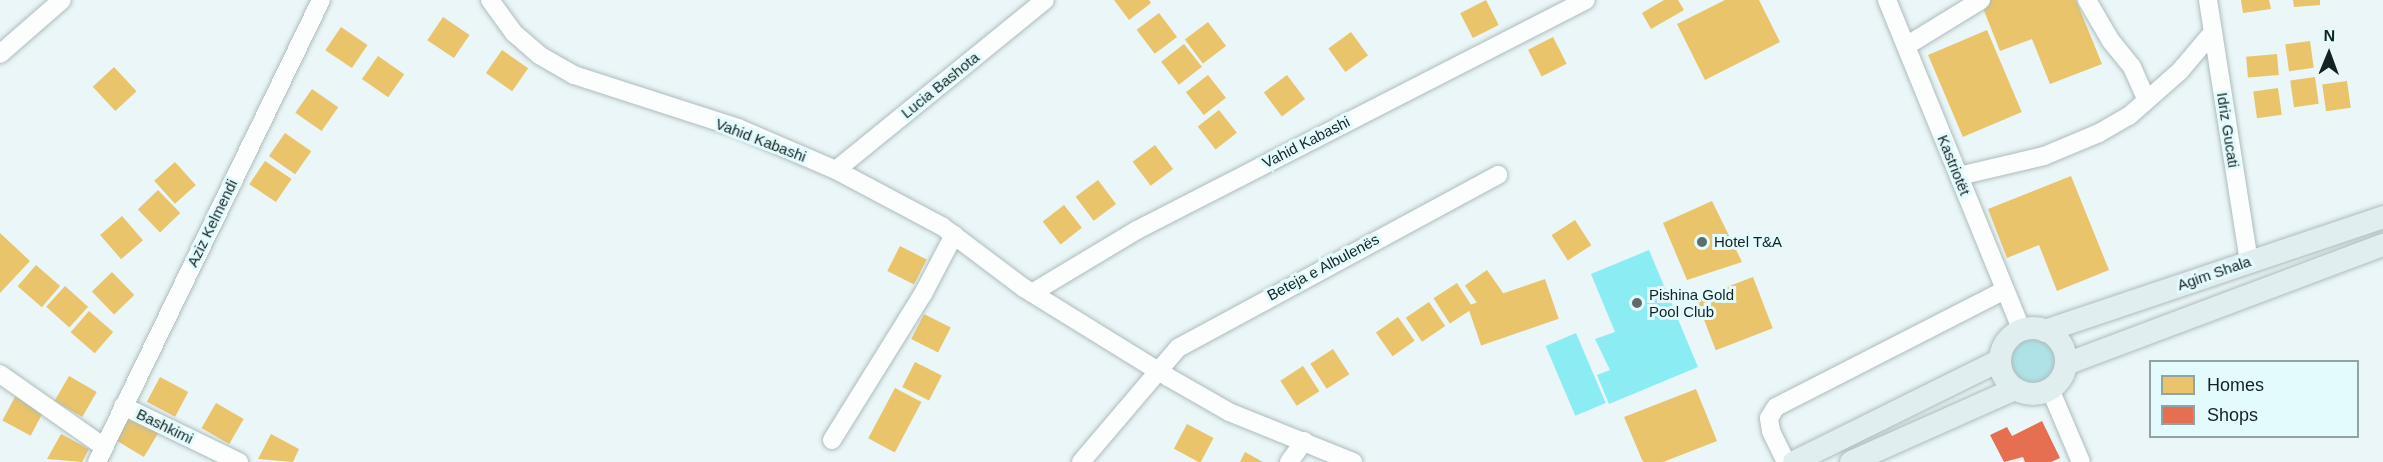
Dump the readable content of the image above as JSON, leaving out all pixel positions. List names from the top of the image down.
{
  "streets": {
    "main road": ["Agim Shala"],
    "street": [
      "Lucia Bashota",
      "Idriz Gucati",
      "Vahid Kabashi",
      "Kastriotët",
      "Aziz Kelmendi",
      "Beteja e Albulenës",
      "Bashkimi"
    ]
  },
  "crossings": [
    ["Lucia Bashota", "Vahid Kabashi"],
    ["Idriz Gucati", "Agim Shala"],
    ["Vahid Kabashi", "Beteja e Albulenës"],
    ["Kastriotët", "Agim Shala"],
    ["Aziz Kelmendi", "Bashkimi"]
  ],
  "places": ["Hotel T&A", "Pishina Gold Pool Club"],
  "legend": ["Homes", "Shops"],
  "north": "top"
}
